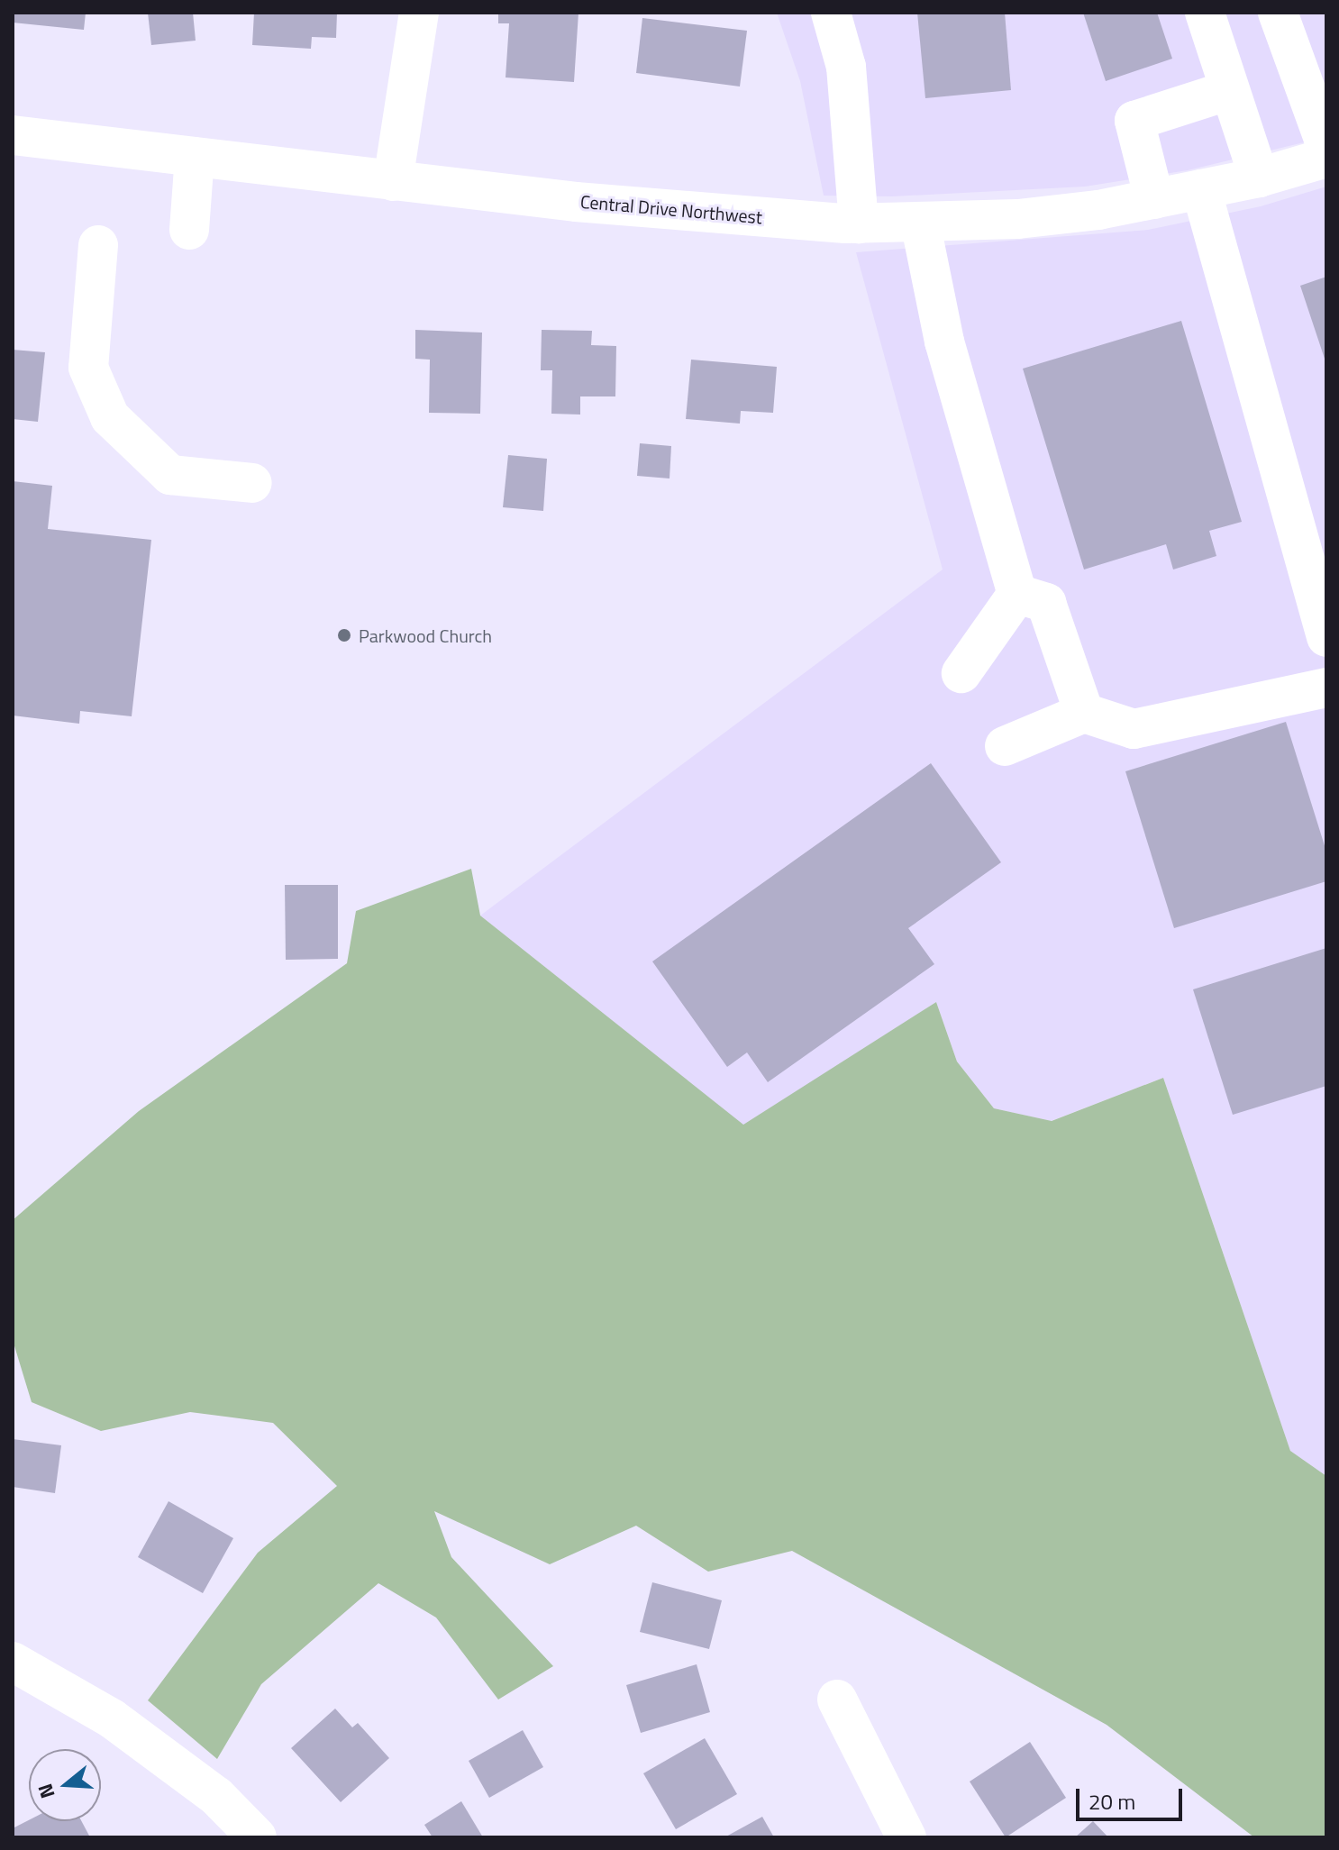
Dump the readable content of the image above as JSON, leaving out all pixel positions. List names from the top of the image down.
{
  "streets": {
    "street": ["Central Drive Northwest"]
  },
  "places": ["Parkwood Church"],
  "scale_bar": "20 m",
  "north": "left"
}
